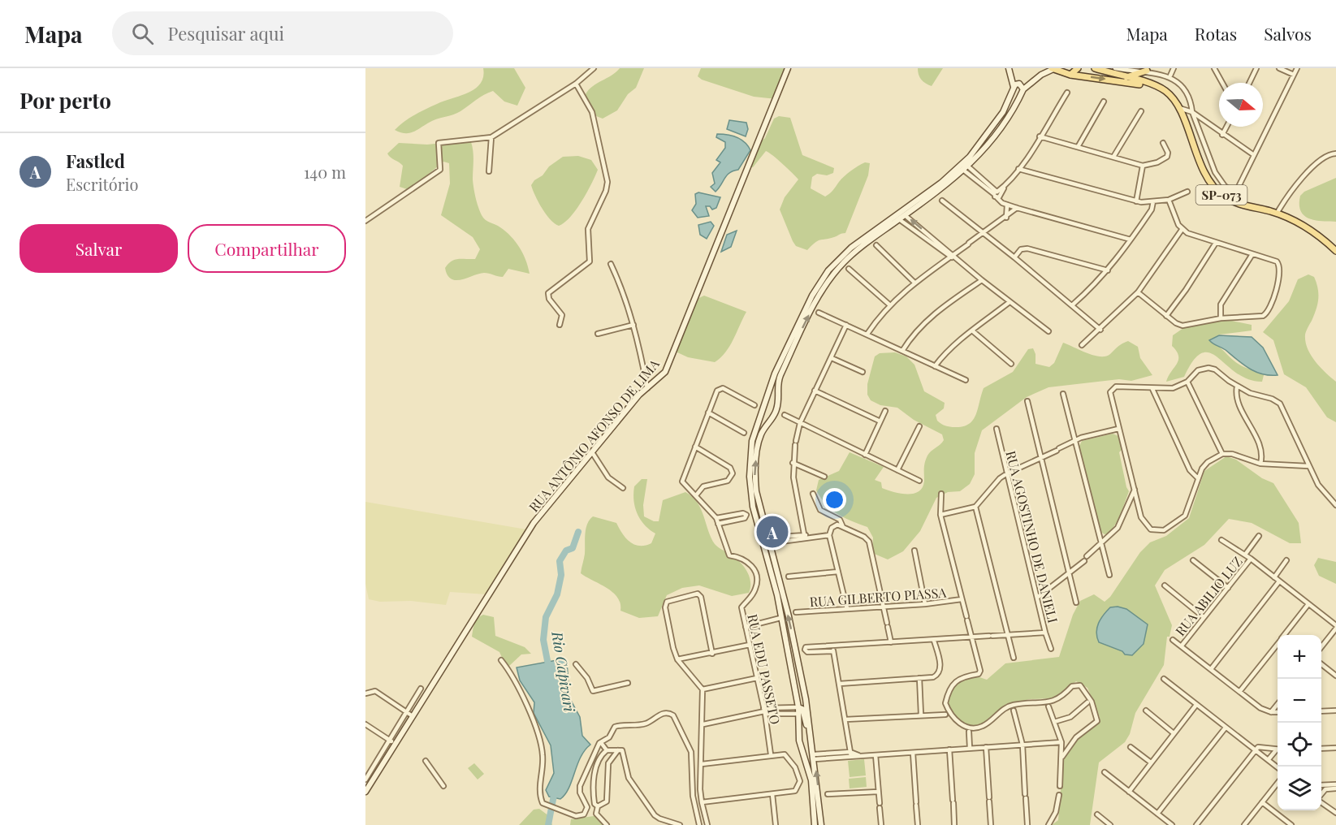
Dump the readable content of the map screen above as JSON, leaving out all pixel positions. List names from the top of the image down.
{
  "streets": {
    "main road": ["SP-073", "RUA ANTÔNIO AFONSO DE LIMA"],
    "street": [
      "RUA AGOSTINHO DE DANIELI",
      "RUA ABILIO LUZ",
      "RUA GILBERTO PIASSA",
      "RUA EDU PASSETO"
    ]
  },
  "water": ["Rio Capivari"],
  "north": "right",
  "page": {
    "header": "Mapa",
    "search": "Pesquisar aqui",
    "nav": ["Mapa", "Rotas", "Salvos"],
    "heading": "Por perto",
    "list": [
      {
        "mark": "A",
        "name": "Fastled",
        "note": "Escritório",
        "value": "140 m"
      }
    ],
    "buttons": ["Salvar", "Compartilhar"],
    "pins": "A",
    "map_buttons": ["+", "−"]
  }
}
